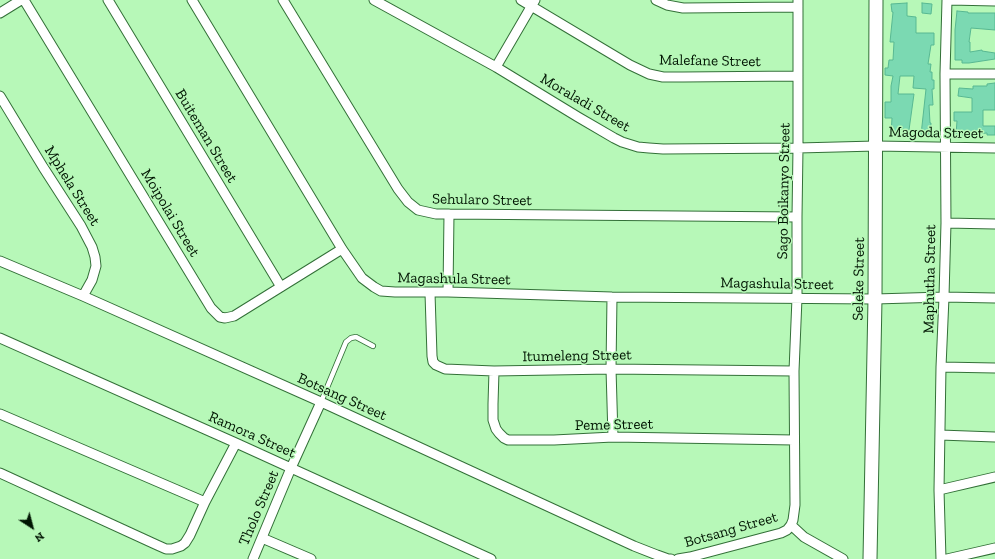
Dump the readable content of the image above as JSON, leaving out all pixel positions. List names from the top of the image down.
{
  "streets": {
    "street": [
      "Malefane Street",
      "Moraladi Street",
      "Magoda Street",
      "Buiteman Street",
      "Mphela Street",
      "Sago Boikanyo Street",
      "Sehularo Street",
      "Moipolai Street",
      "Magashula Street",
      "Seleke Street",
      "Maphutha Street",
      "Itumeleng Street",
      "Botsang Street",
      "Peme Street",
      "Ramora Street",
      "Tholo Street"
    ]
  },
  "crossings": [
    ["Malefane Street", "Sago Boikanyo Street"],
    ["Moraladi Street", "Magoda Street"],
    ["Moraladi Street", "Sago Boikanyo Street"],
    ["Moraladi Street", "Seleke Street"],
    ["Magoda Street", "Seleke Street"],
    ["Magoda Street", "Maphutha Street"],
    ["Buiteman Street", "Moipolai Street"],
    ["Mphela Street", "Botsang Street"],
    ["Sago Boikanyo Street", "Sehularo Street"],
    ["Sago Boikanyo Street", "Magashula Street"],
    ["Sago Boikanyo Street", "Itumeleng Street"],
    ["Sago Boikanyo Street", "Botsang Street"],
    ["Sago Boikanyo Street", "Peme Street"],
    ["Moipolai Street", "Magashula Street"],
    ["Magashula Street", "Seleke Street"],
    ["Magashula Street", "Maphutha Street"],
    ["Magashula Street", "Itumeleng Street"],
    ["Itumeleng Street", "Peme Street"],
    ["Botsang Street", "Tholo Street"],
    ["Ramora Street", "Tholo Street"]
  ],
  "north": "bottom right"
}
